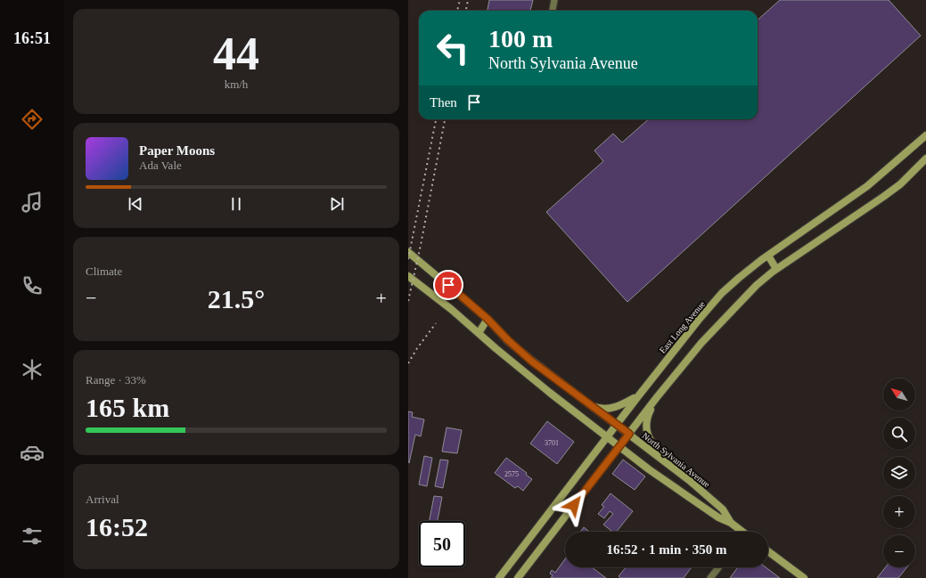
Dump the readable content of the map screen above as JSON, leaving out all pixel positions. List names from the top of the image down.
{
  "streets": {
    "main road": ["East Long Avenue", "North Sylvania Avenue"]
  },
  "crossings": [
    ["East Long Avenue", "North Sylvania Avenue"]
  ],
  "house_numbers": ["3701", "2575"],
  "north": "top left",
  "page": {
    "tabs": "16:51",
    "tile": [
      ["44", "km/h"],
      "Climate",
      ["Range · 33%", "165 km"],
      ["Arrival", "16:52"]
    ],
    "turn": ["100 m", "North Sylvania Avenue"],
    "then": "Then",
    "song": ["Paper Moons", "Ada Vale"],
    "heat": ["−", "21.5°", "+"],
    "map_buttons": ["+", "−"],
    "limit": "50",
    "trip": "16:52 · 1 min · 350 m"
  }
}
